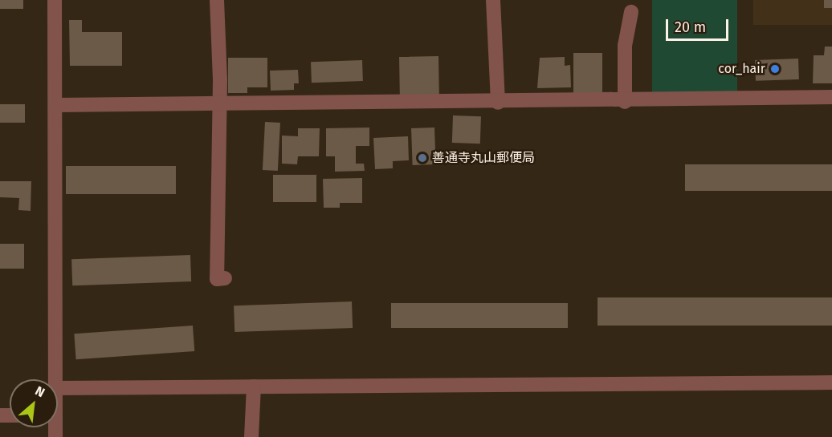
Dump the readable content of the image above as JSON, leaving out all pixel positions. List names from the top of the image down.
{
  "places": ["cor_hair", "善通寺丸山郵便局"],
  "scale_bar": "20 m",
  "north": "top right"
}
